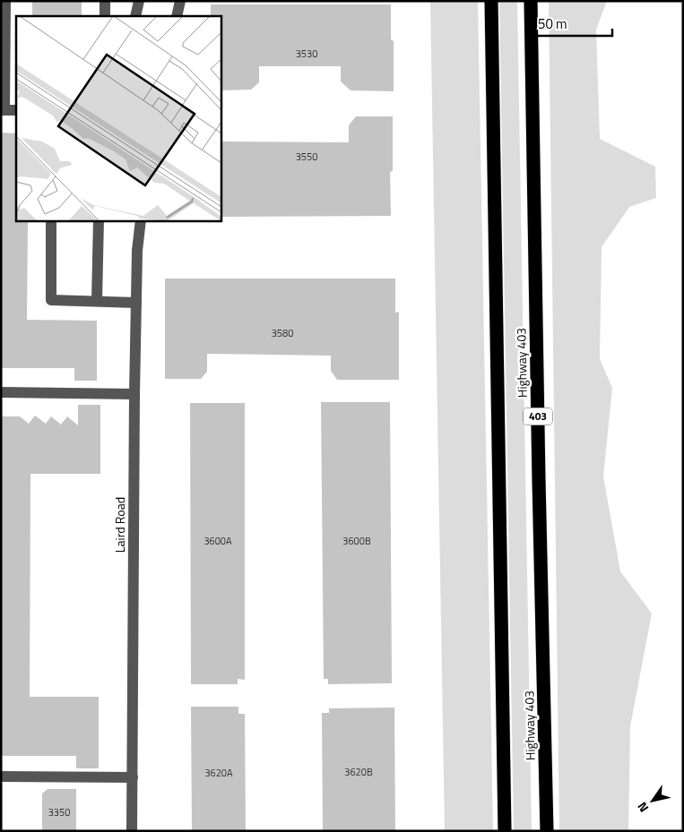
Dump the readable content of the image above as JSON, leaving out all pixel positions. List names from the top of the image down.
{
  "streets": {
    "highway": ["Highway 403", "403"],
    "street": ["Laird Road"]
  },
  "house_numbers": [
    "3530",
    "3550",
    "3580",
    "3600A",
    "3600B",
    "3620B",
    "3620A",
    "3350"
  ],
  "scale_bar": "50 m",
  "north": "bottom left"
}
